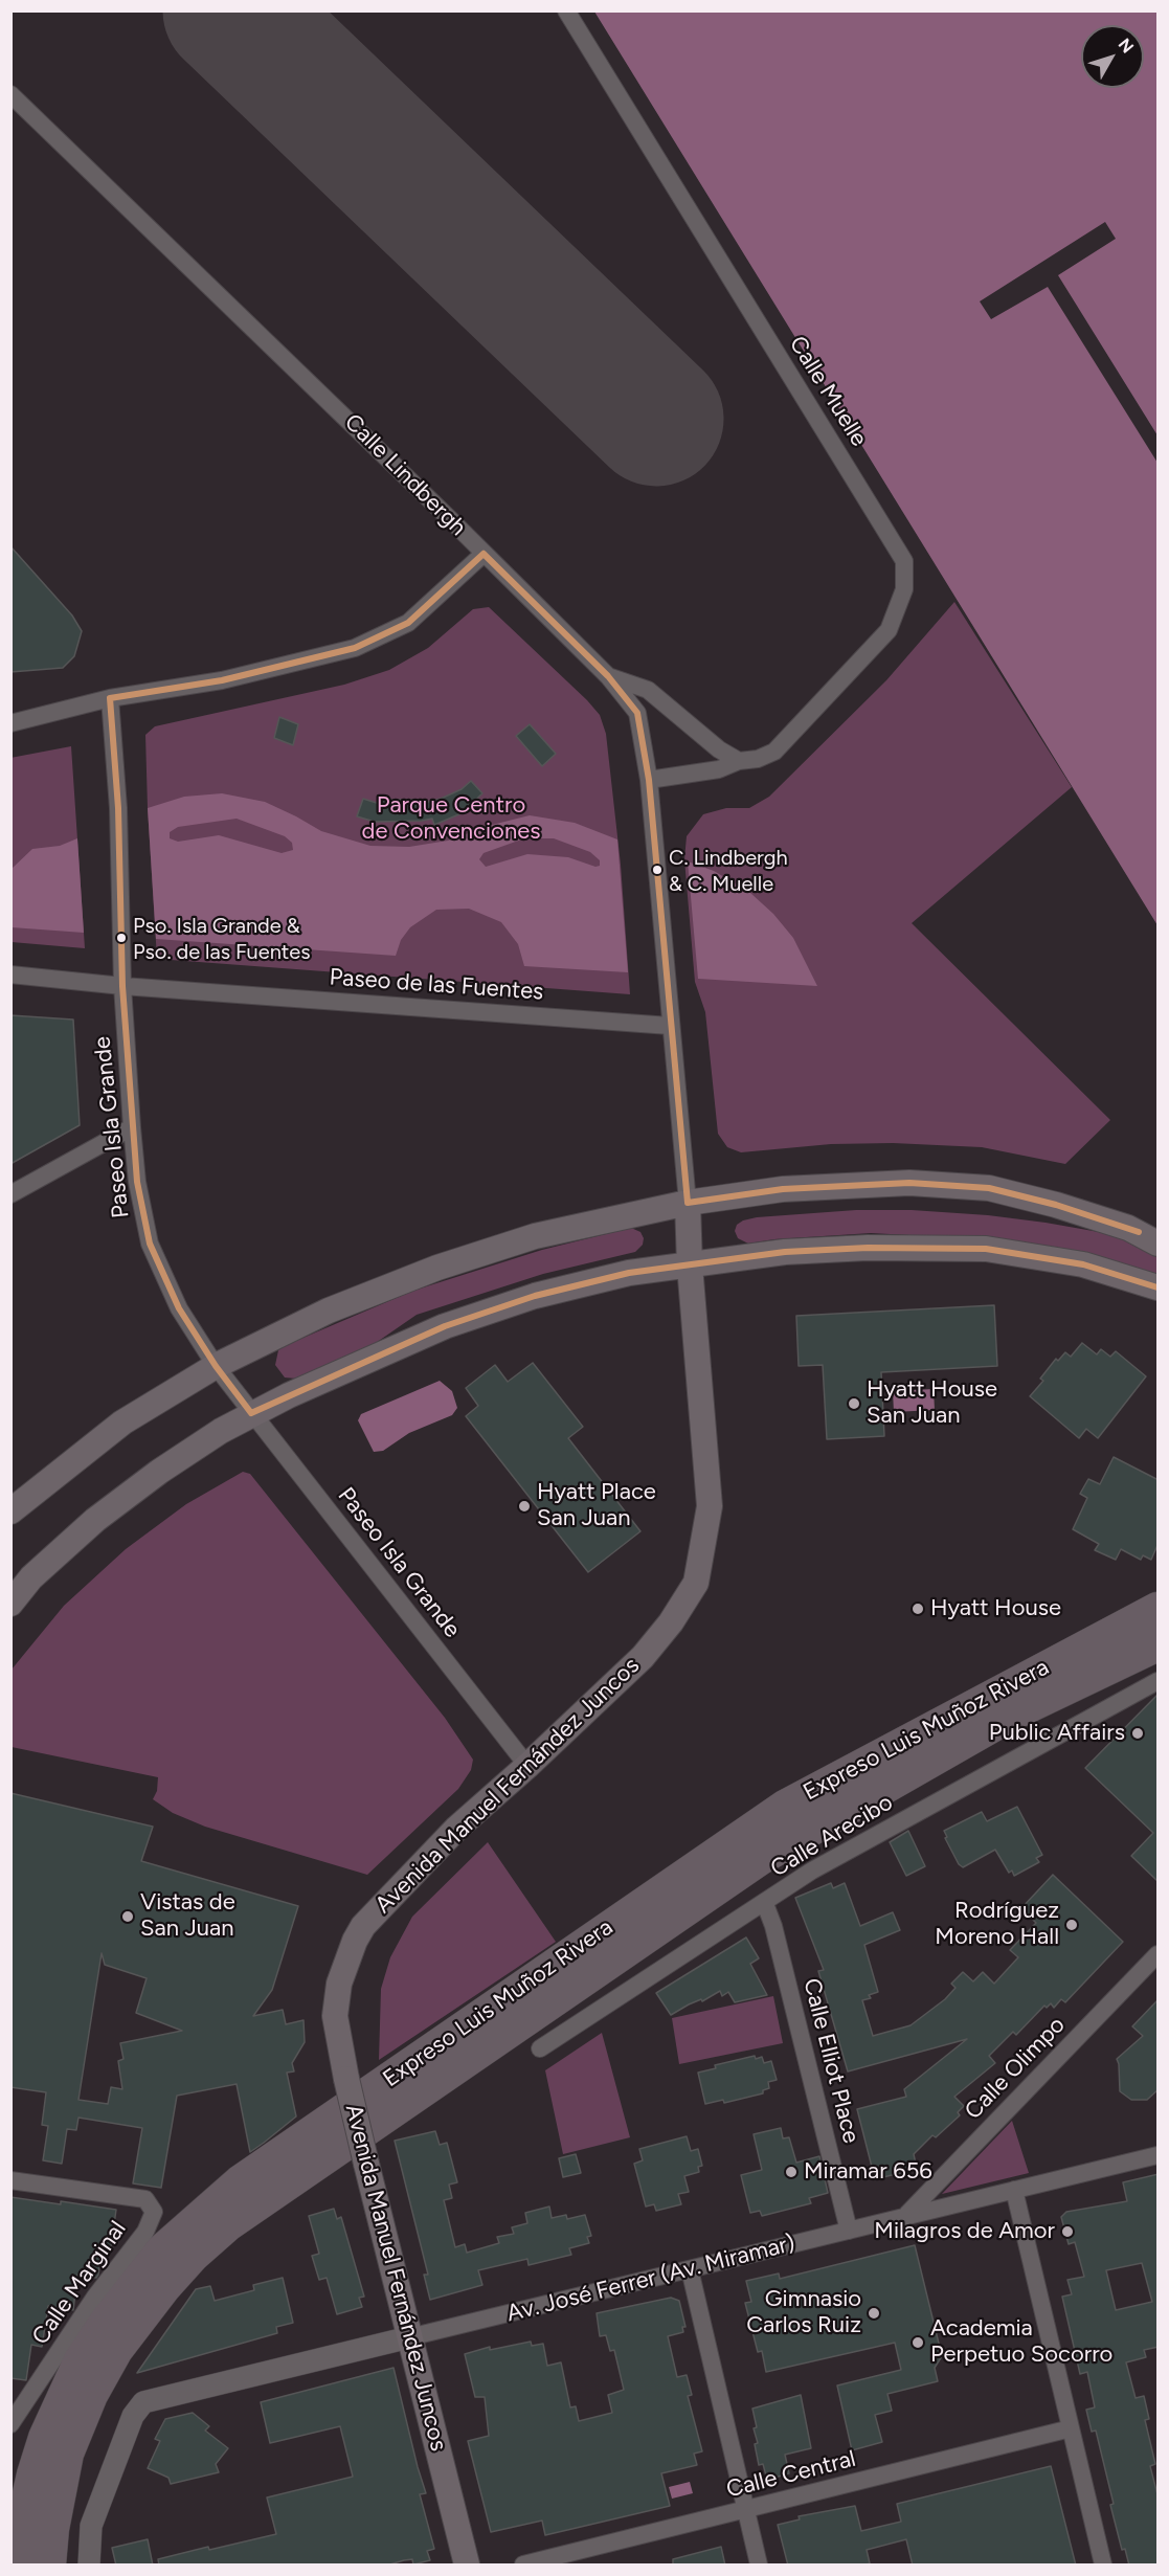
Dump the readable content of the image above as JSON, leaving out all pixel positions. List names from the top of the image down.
{
  "streets": {
    "highway": ["Expreso Luis Muñoz Rivera"],
    "main road": ["Calle Lindbergh", "Avenida Manuel Fernández Juncos"],
    "street": [
      "Calle Muelle",
      "Paseo de las Fuentes",
      "Paseo Isla Grande",
      "Calle Arecibo",
      "Calle Elliot Place",
      "Calle Olimpo",
      "Av. José Ferrer (Av. Miramar)",
      "Calle Marginal",
      "Calle Central"
    ]
  },
  "crossings": [
    ["Calle Muelle", "Calle Lindbergh"],
    ["Calle Lindbergh", "Paseo de las Fuentes"],
    ["Calle Lindbergh", "Avenida Manuel Fernández Juncos"],
    ["Paseo de las Fuentes", "Paseo Isla Grande"],
    ["Paseo Isla Grande", "Avenida Manuel Fernández Juncos"],
    ["Avenida Manuel Fernández Juncos", "Av. José Ferrer (Av. Miramar)"],
    ["Calle Arecibo", "Calle Elliot Place"],
    ["Calle Elliot Place", "Av. José Ferrer (Av. Miramar)"],
    ["Calle Olimpo", "Av. José Ferrer (Av. Miramar)"]
  ],
  "parks": ["Parque Centro de Convenciones"],
  "places": [
    "C. Lindbergh & C. Muelle",
    "Pso. Isla Grande & Pso. de las Fuentes",
    "Hyatt House San Juan",
    "Hyatt Place San Juan",
    "Hyatt House",
    "Public Affairs",
    "Vistas de San Juan",
    "Rodríguez Moreno Hall",
    "Miramar 656",
    "Milagros de Amor",
    "Gimnasio Carlos Ruiz",
    "Academia Perpetuo Socorro"
  ],
  "north": "top right"
}
